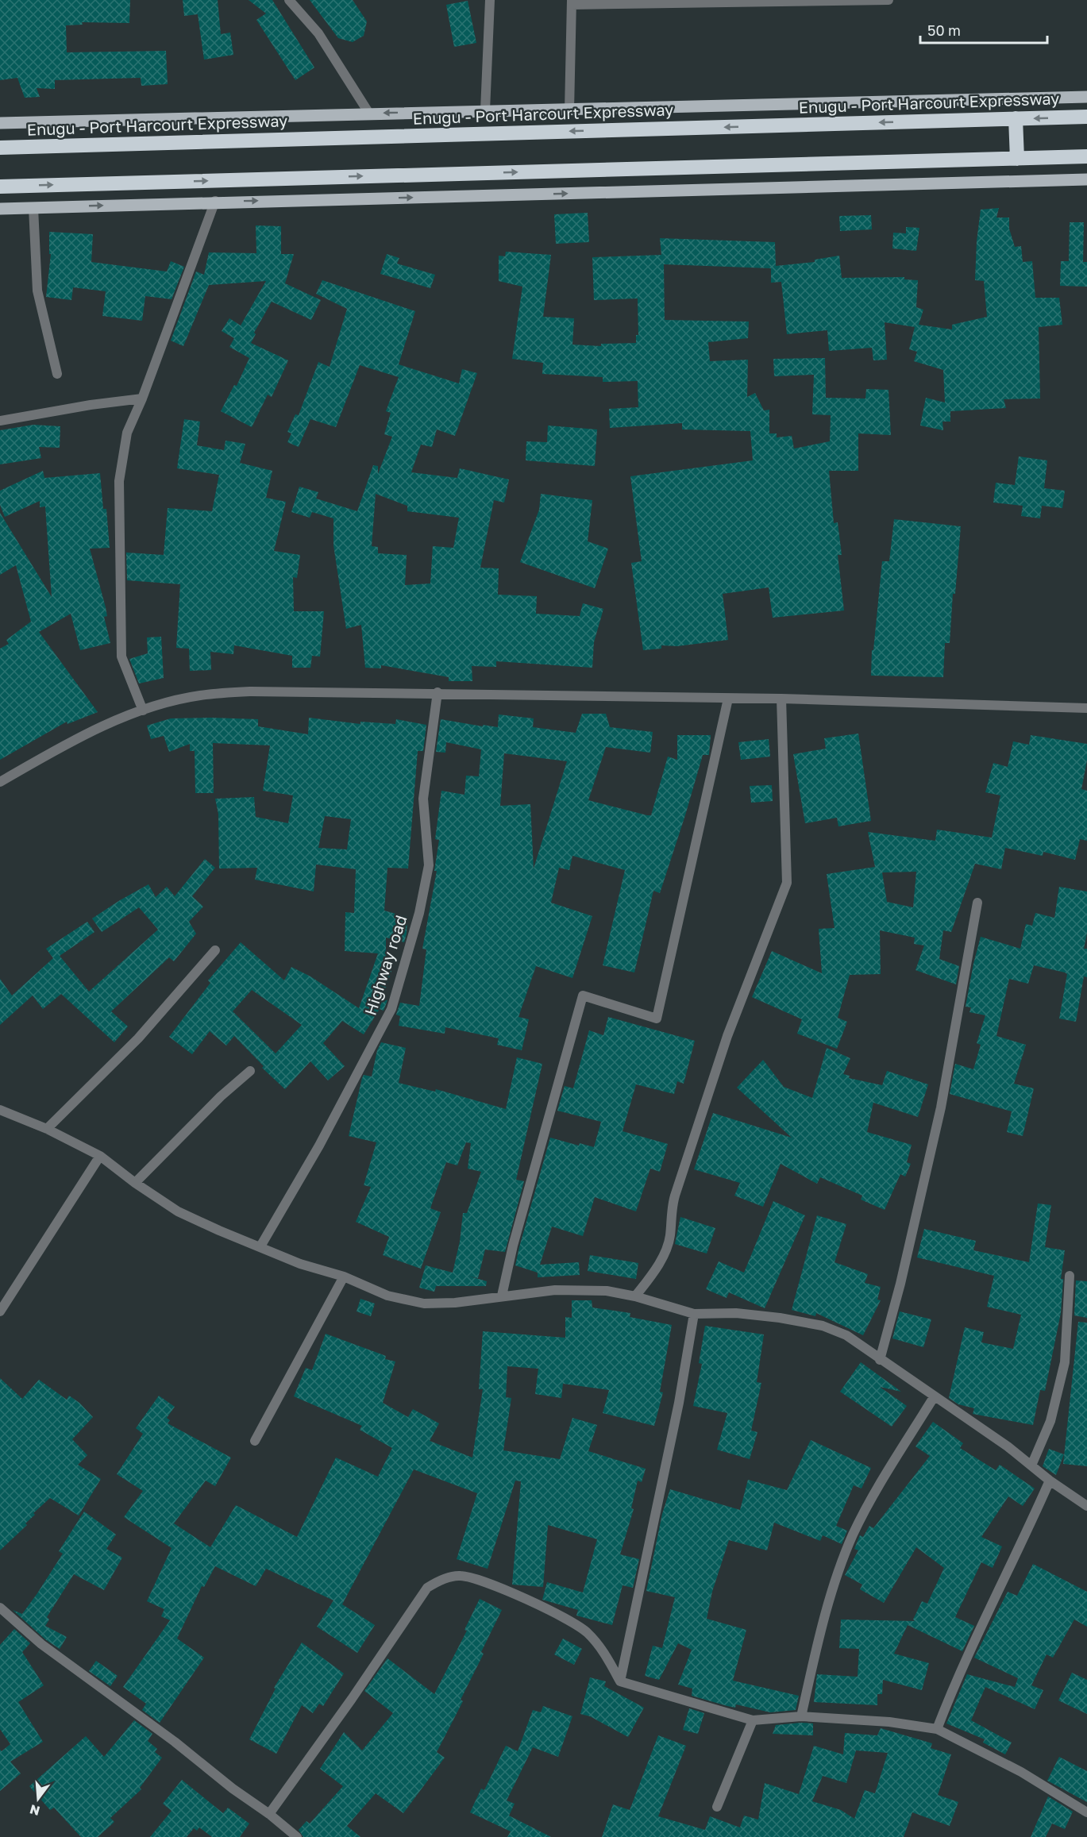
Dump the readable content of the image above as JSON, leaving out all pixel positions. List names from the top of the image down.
{
  "streets": {
    "highway": ["Enugu - Port Harcourt Expressway"],
    "street": ["Highway road"]
  },
  "scale_bar": "50 m",
  "north": "bottom"
}
